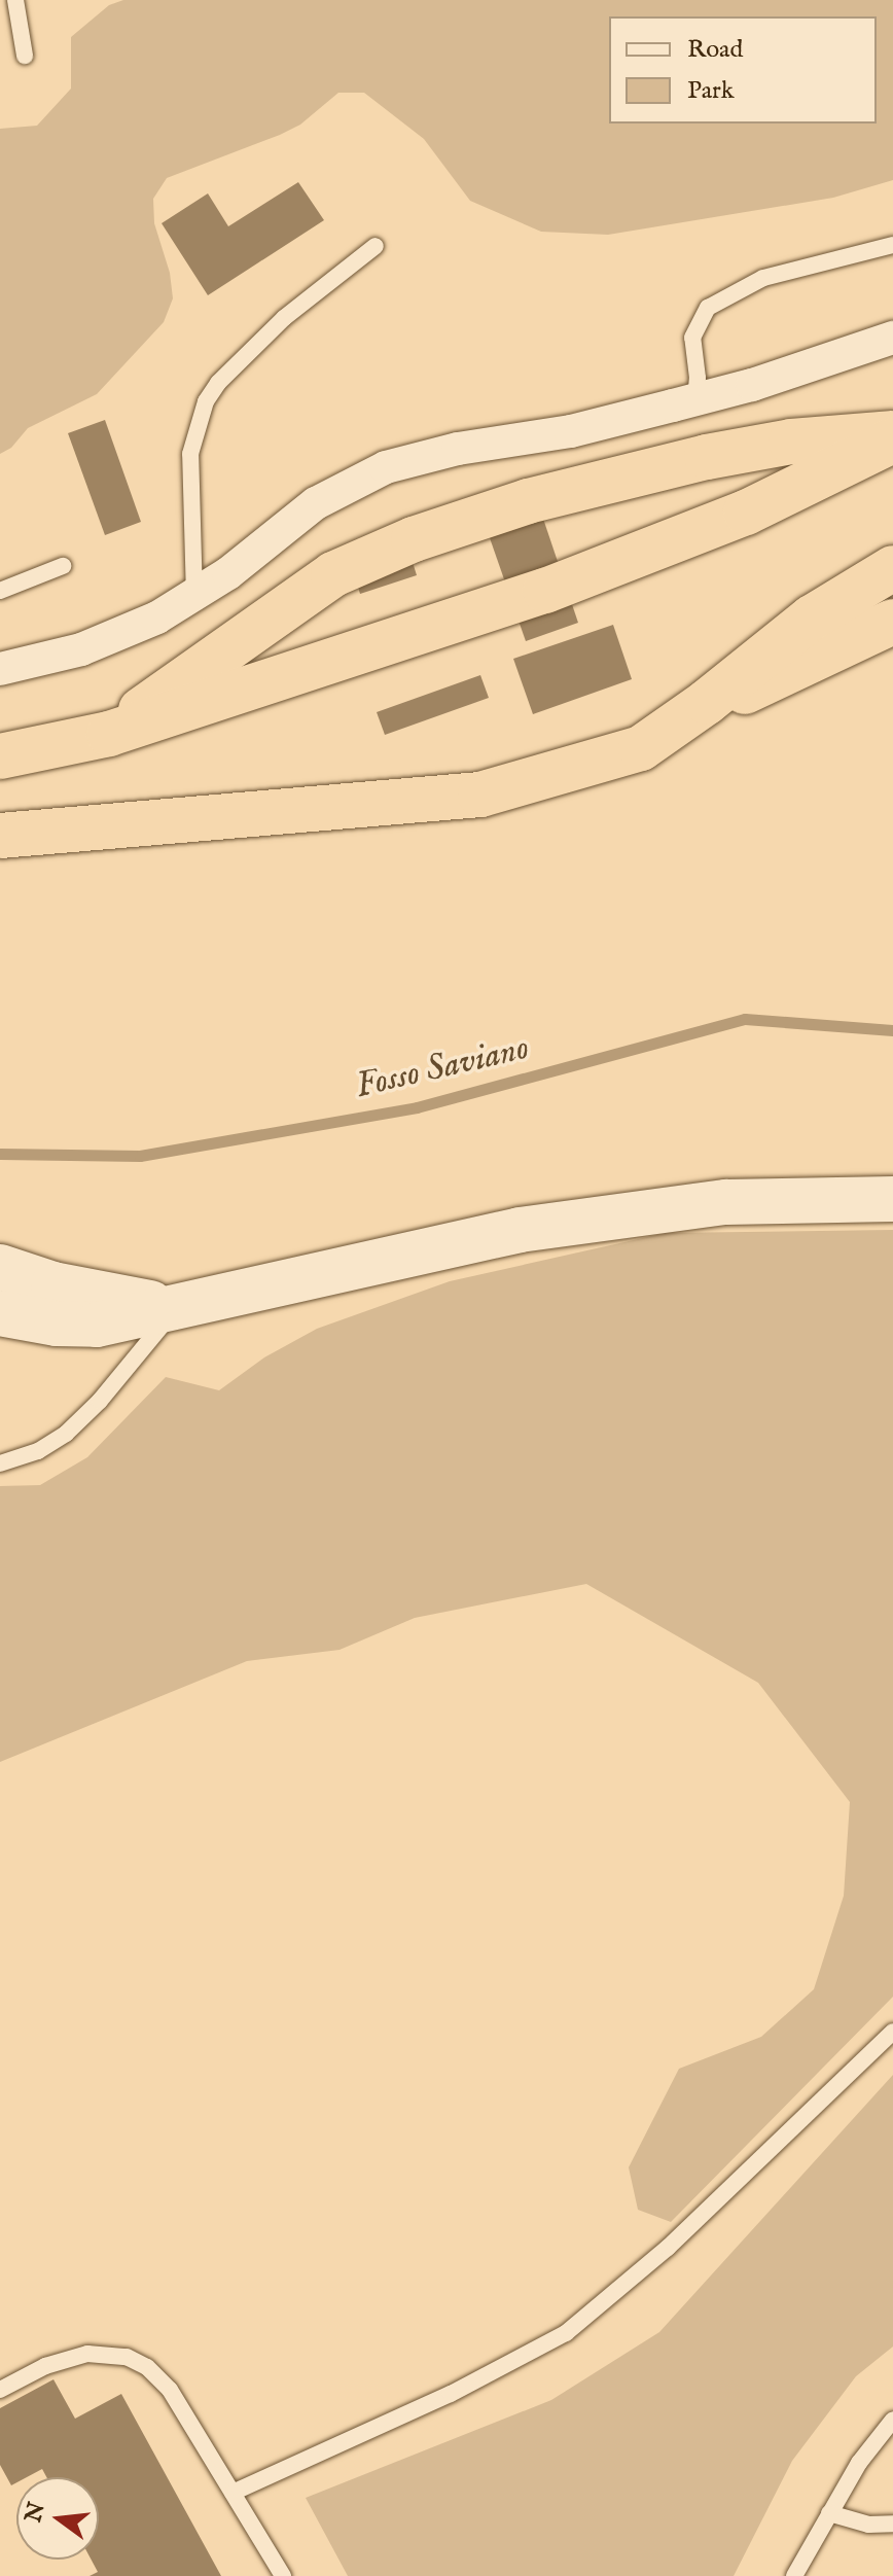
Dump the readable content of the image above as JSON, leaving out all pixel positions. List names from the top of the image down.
{
  "water": ["Fosso Saviano"],
  "legend": ["Road", "Park"],
  "north": "left"
}
